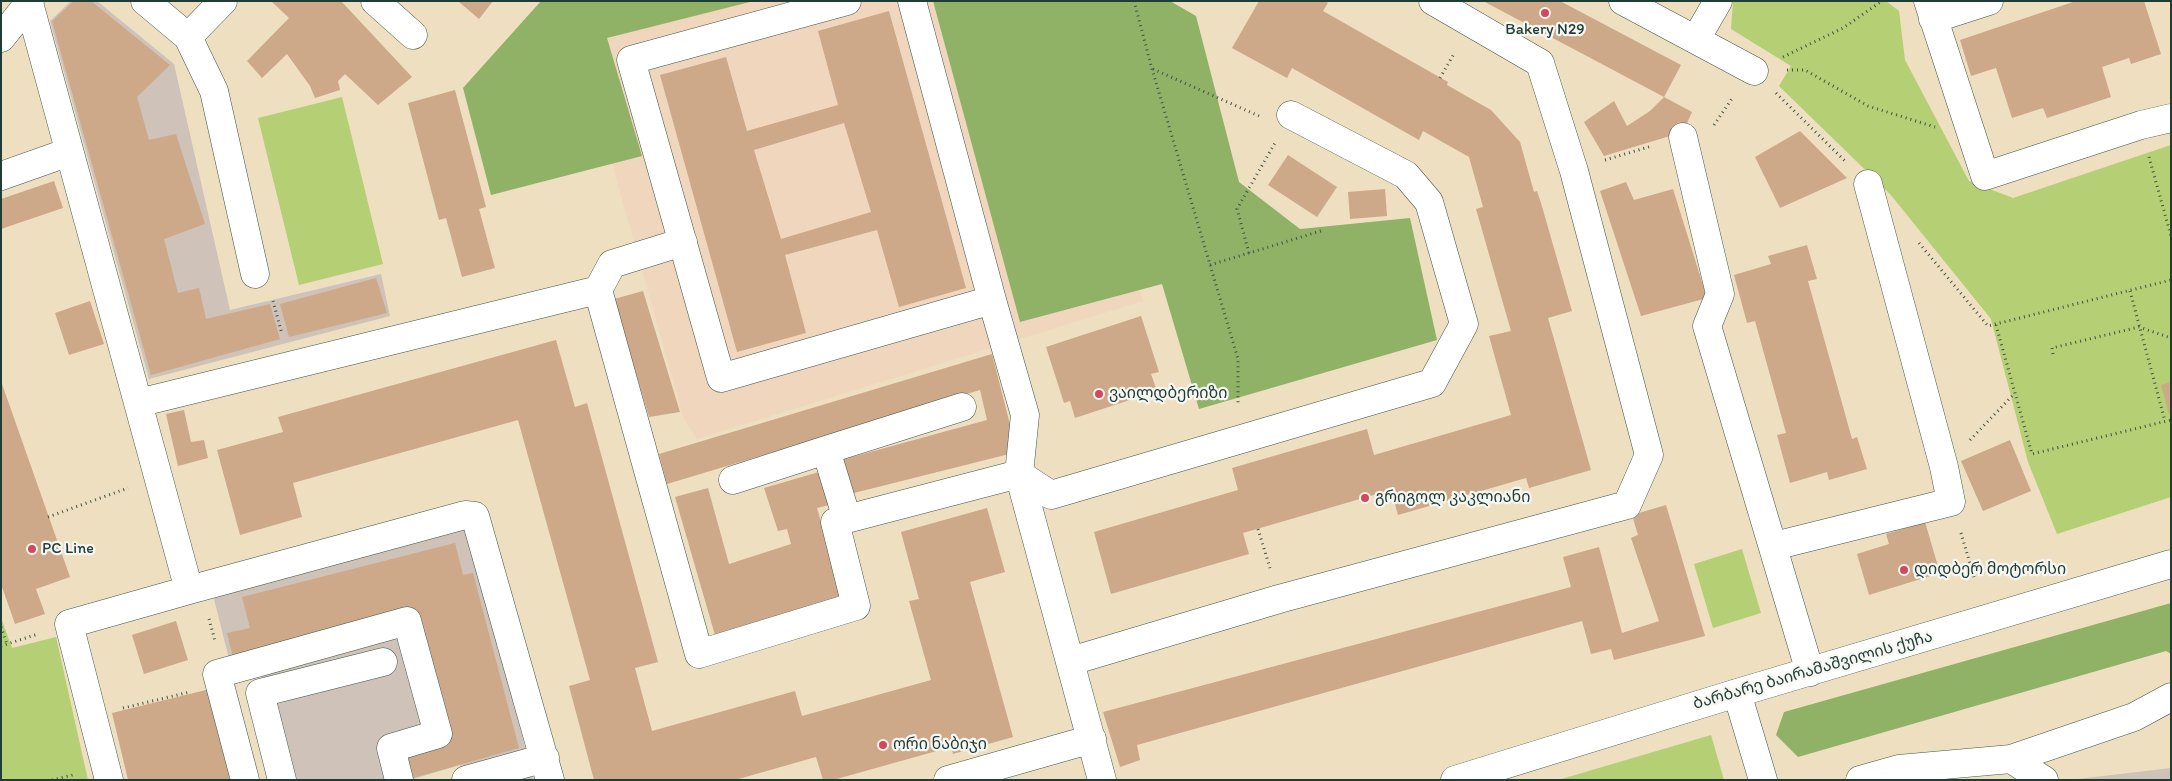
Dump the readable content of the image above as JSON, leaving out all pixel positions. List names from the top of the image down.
{
  "streets": {
    "street": ["ბარბარე ბაირამაშვილის ქუჩა"]
  },
  "places": [
    "Bakery N29",
    "ვაილდბერიზი",
    "გრიგოლ კაკლიანი",
    "PC Line",
    "დიდბერ მოტორსი",
    "ორი ნაბიჯი"
  ]
}
